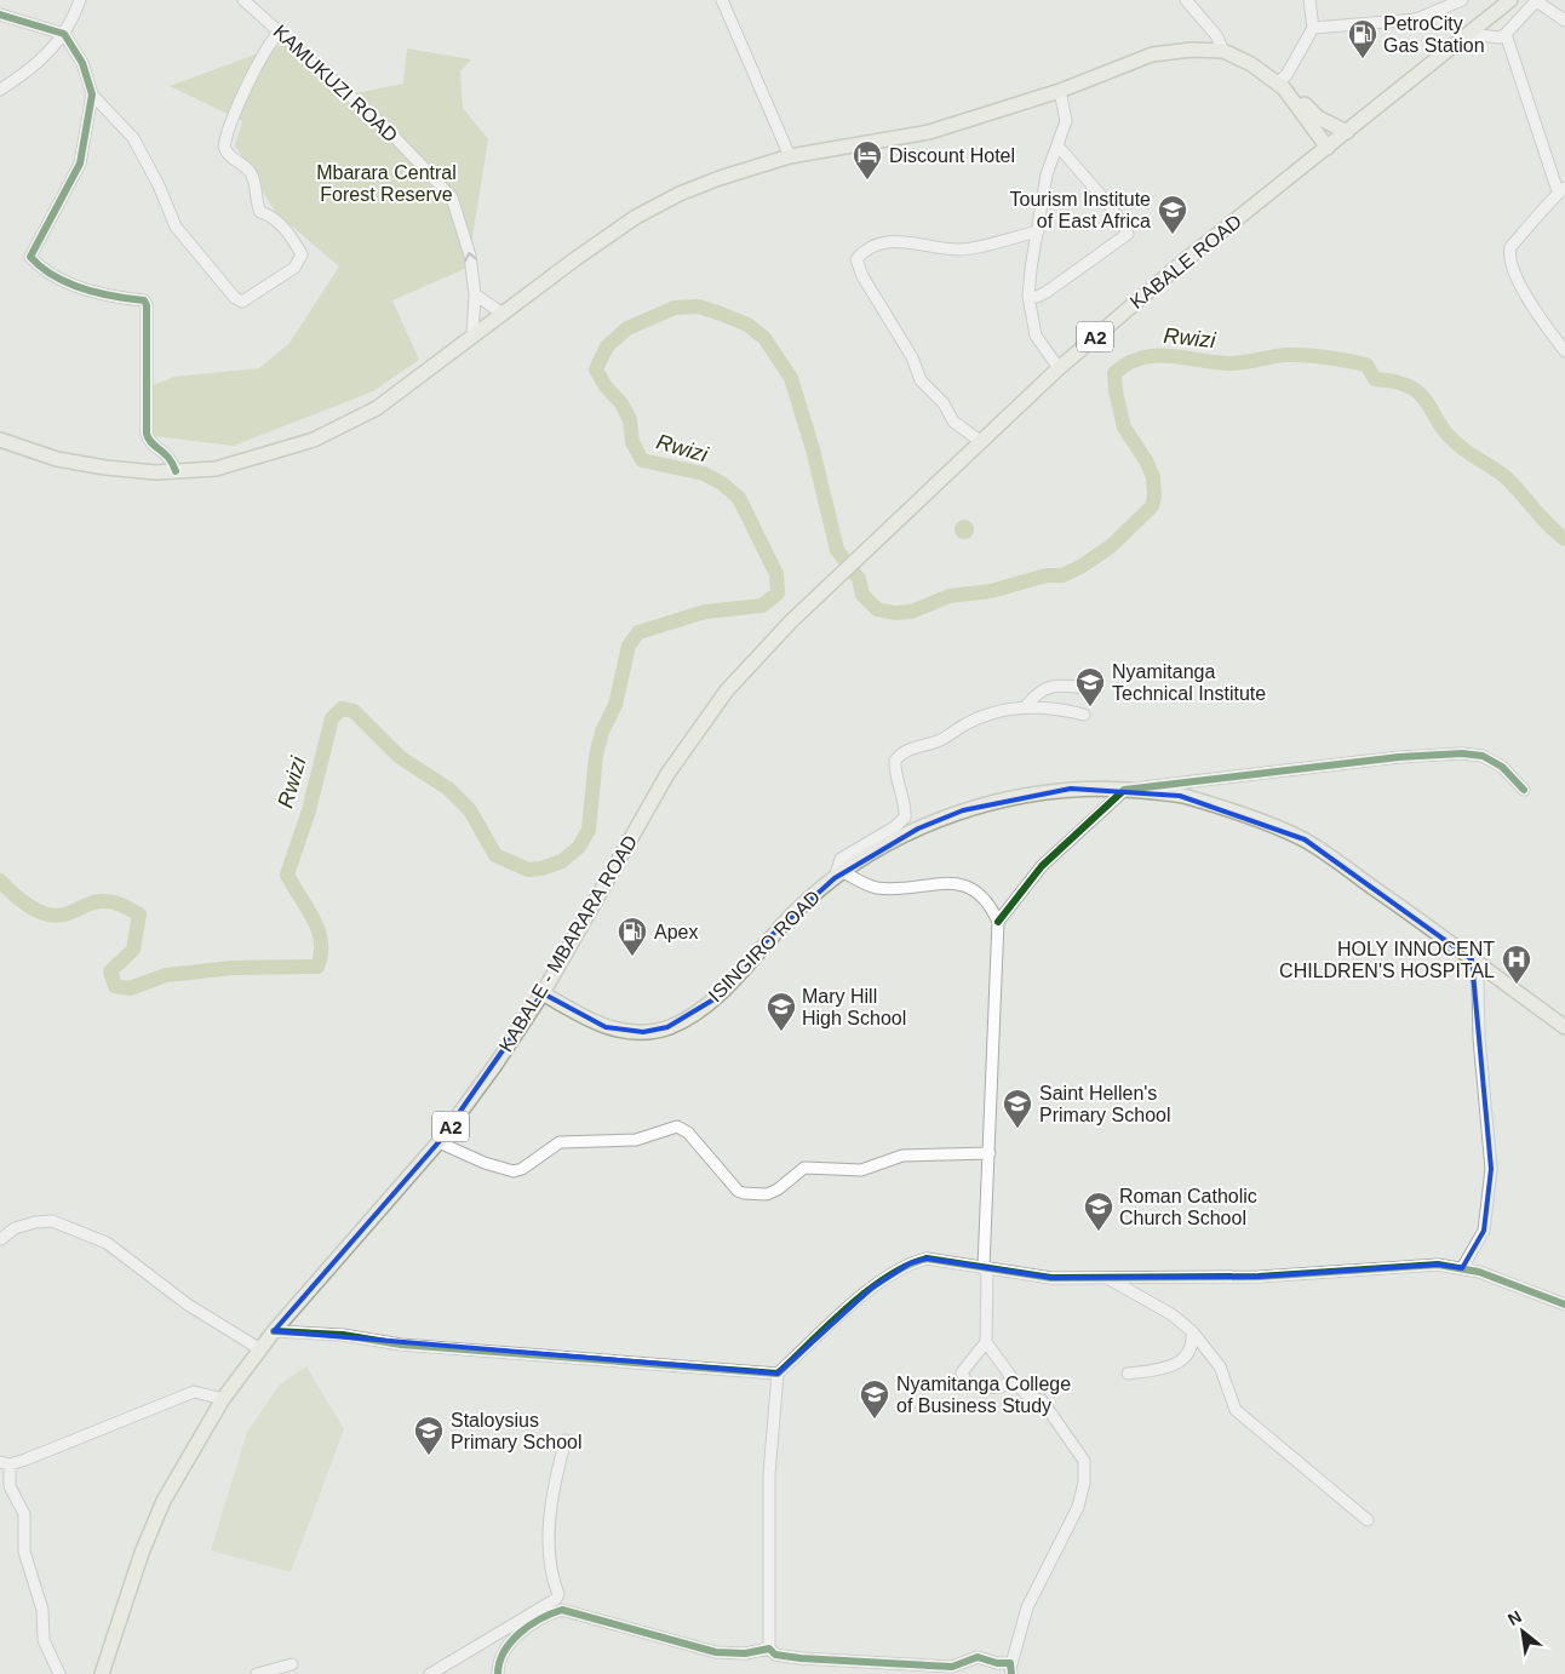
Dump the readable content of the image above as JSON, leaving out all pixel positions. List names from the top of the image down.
{
  "streets": {
    "main road": [
      "KABALE ROAD",
      "A2",
      "KABALE - MBARARA ROAD",
      "ISINGIRO ROAD"
    ],
    "street": ["KAMUKUZI ROAD"]
  },
  "crossings": [
    ["KABALE ROAD", "KABALE - MBARARA ROAD"],
    ["KABALE - MBARARA ROAD", "ISINGIRO ROAD"]
  ],
  "one_way": ["KAMUKUZI ROAD"],
  "water": ["Rwizi"],
  "parks": ["Mbarara Central Forest Reserve"],
  "places": {
    "fuel station": ["PetroCity Gas Station", "Apex"],
    "hotel": ["Discount Hotel"],
    "school or university": [
      "Tourism Institute of East Africa",
      "Nyamitanga Technical Institute",
      "Mary Hill High School",
      "Saint Hellen's Primary School",
      "Roman Catholic Church School",
      "Nyamitanga College of Business Study",
      "Staloysius Primary School"
    ],
    "hospital": ["HOLY INNOCENT CHILDREN'S HOSPITAL"]
  },
  "north": "top left"
}
